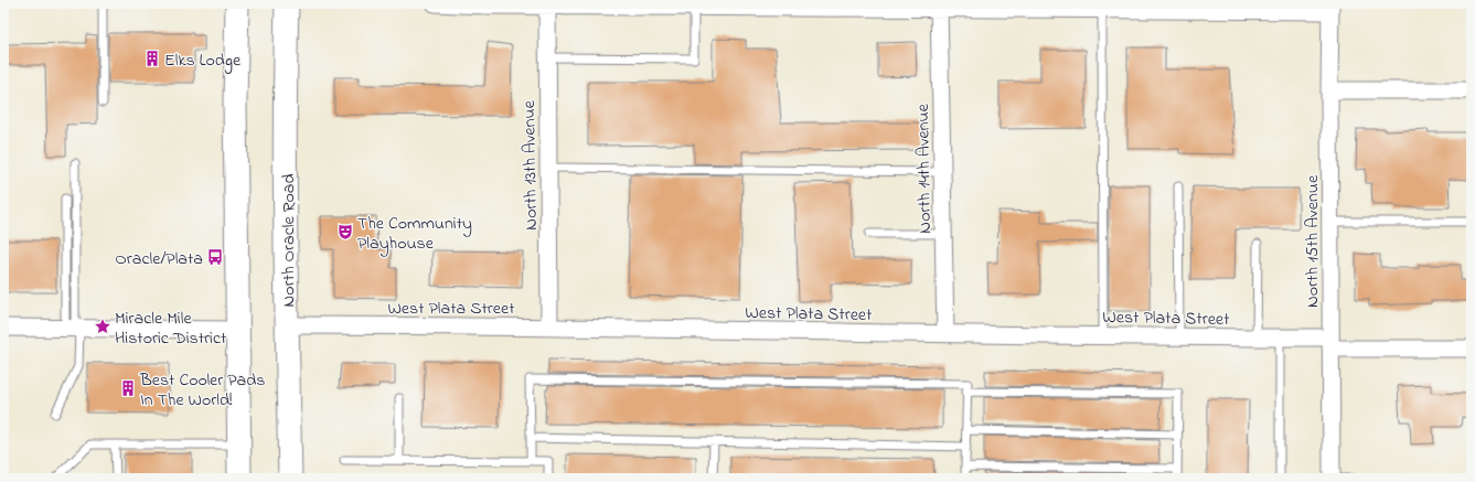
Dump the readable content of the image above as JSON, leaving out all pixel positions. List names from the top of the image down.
{
  "streets": {
    "main road": ["North Oracle Road"],
    "street": [
      "North 13th Avenue",
      "North 14th Avenue",
      "North 15th Avenue",
      "West Plata Street"
    ]
  },
  "crossings": [
    ["North 13th Avenue", "West Plata Street"],
    ["North 14th Avenue", "West Plata Street"],
    ["North Oracle Road", "West Plata Street"],
    ["North 15th Avenue", "West Plata Street"]
  ],
  "places": {
    "building": ["Elks Lodge", "Best Cooler Pads In The World!"],
    "theatre": ["The Community Playhouse"],
    "bus stop": ["Oracle/Plata"],
    "place": ["Miracle Mile Historic District"]
  }
}
